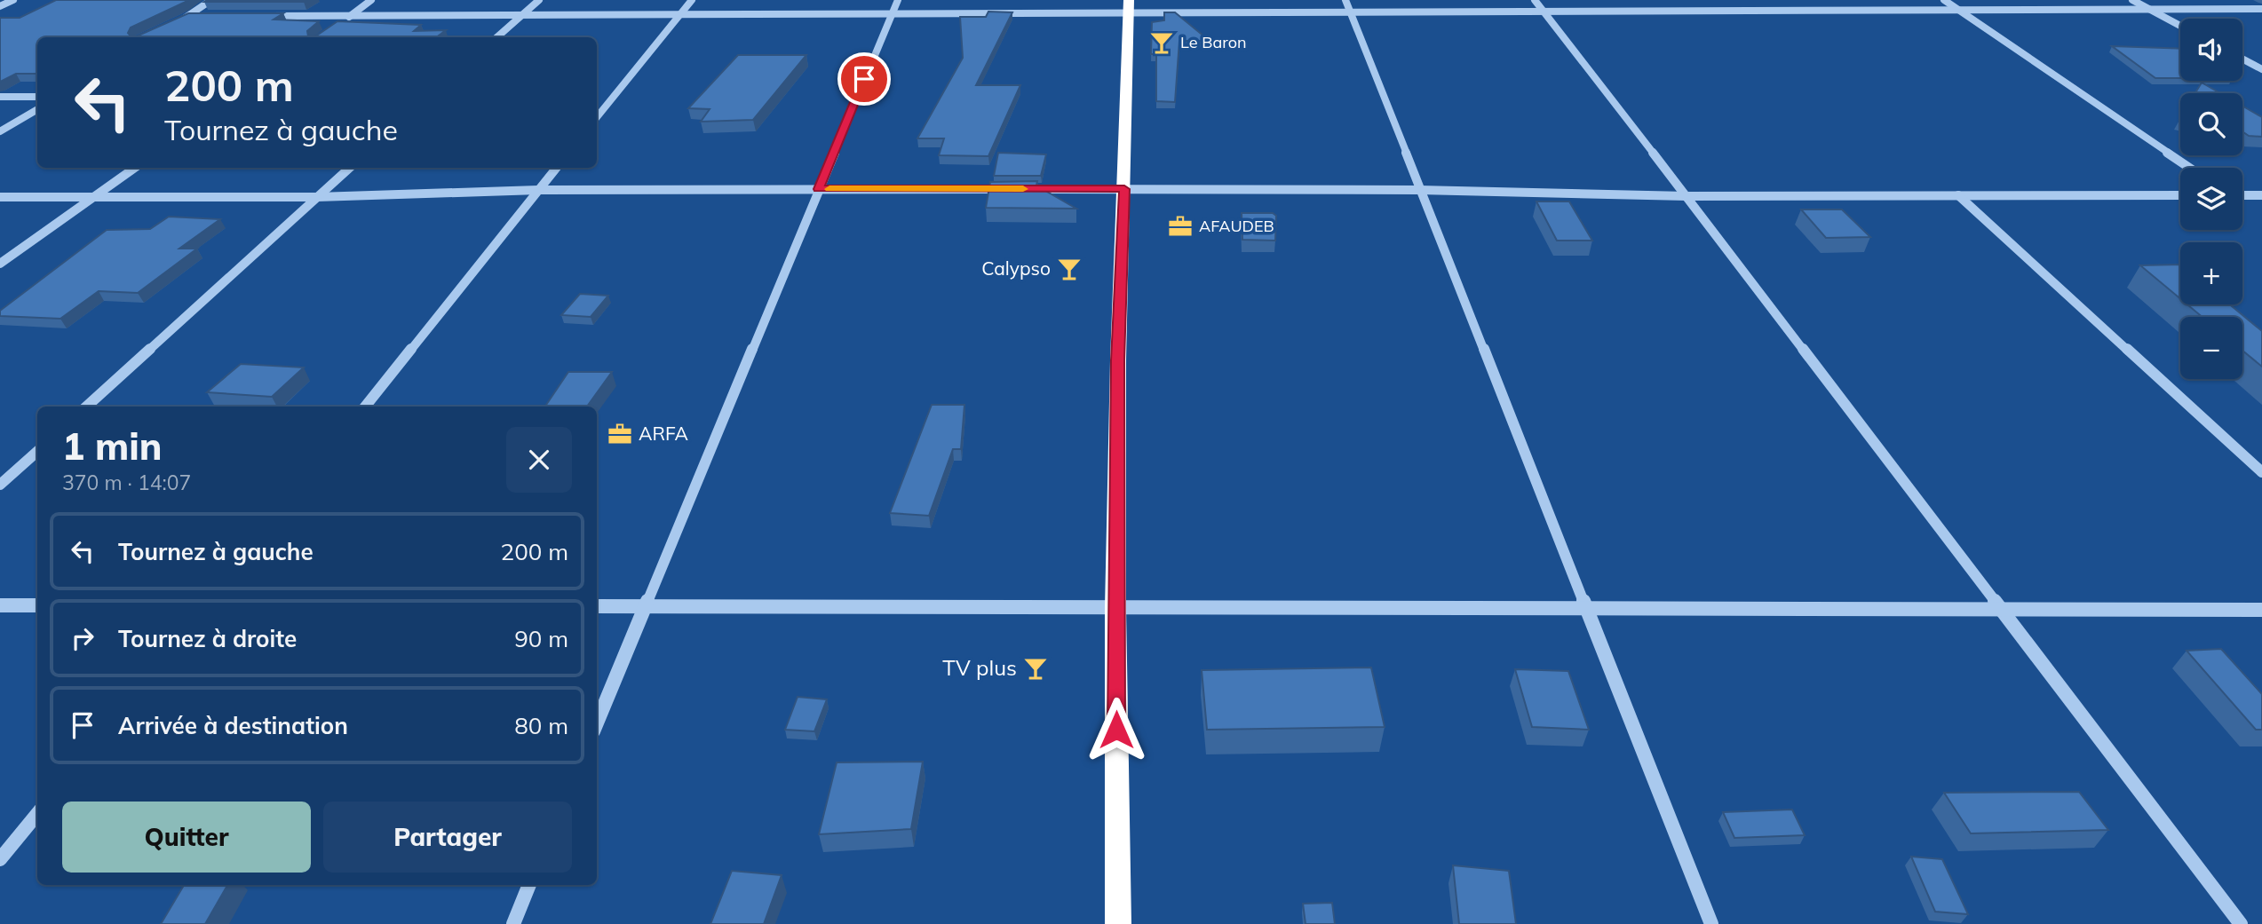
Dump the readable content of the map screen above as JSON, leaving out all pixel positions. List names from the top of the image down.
{
  "places": {
    "bar": ["Le Baron", "Calypso", "TV plus"],
    "office": ["AFAUDEB", "ARFA"]
  },
  "page": {
    "map_buttons": ["+", "−"],
    "turn": ["200 m", "Tournez à gauche"],
    "heading": ["1 min", "370 m · 14:07"],
    "list": [
      {
        "name": "Tournez à gauche",
        "value": "200 m"
      },
      {
        "name": "Tournez à droite",
        "value": "90 m"
      },
      {
        "name": "Arrivée à destination",
        "value": "80 m"
      }
    ],
    "buttons": ["Quitter", "Partager"]
  }
}
